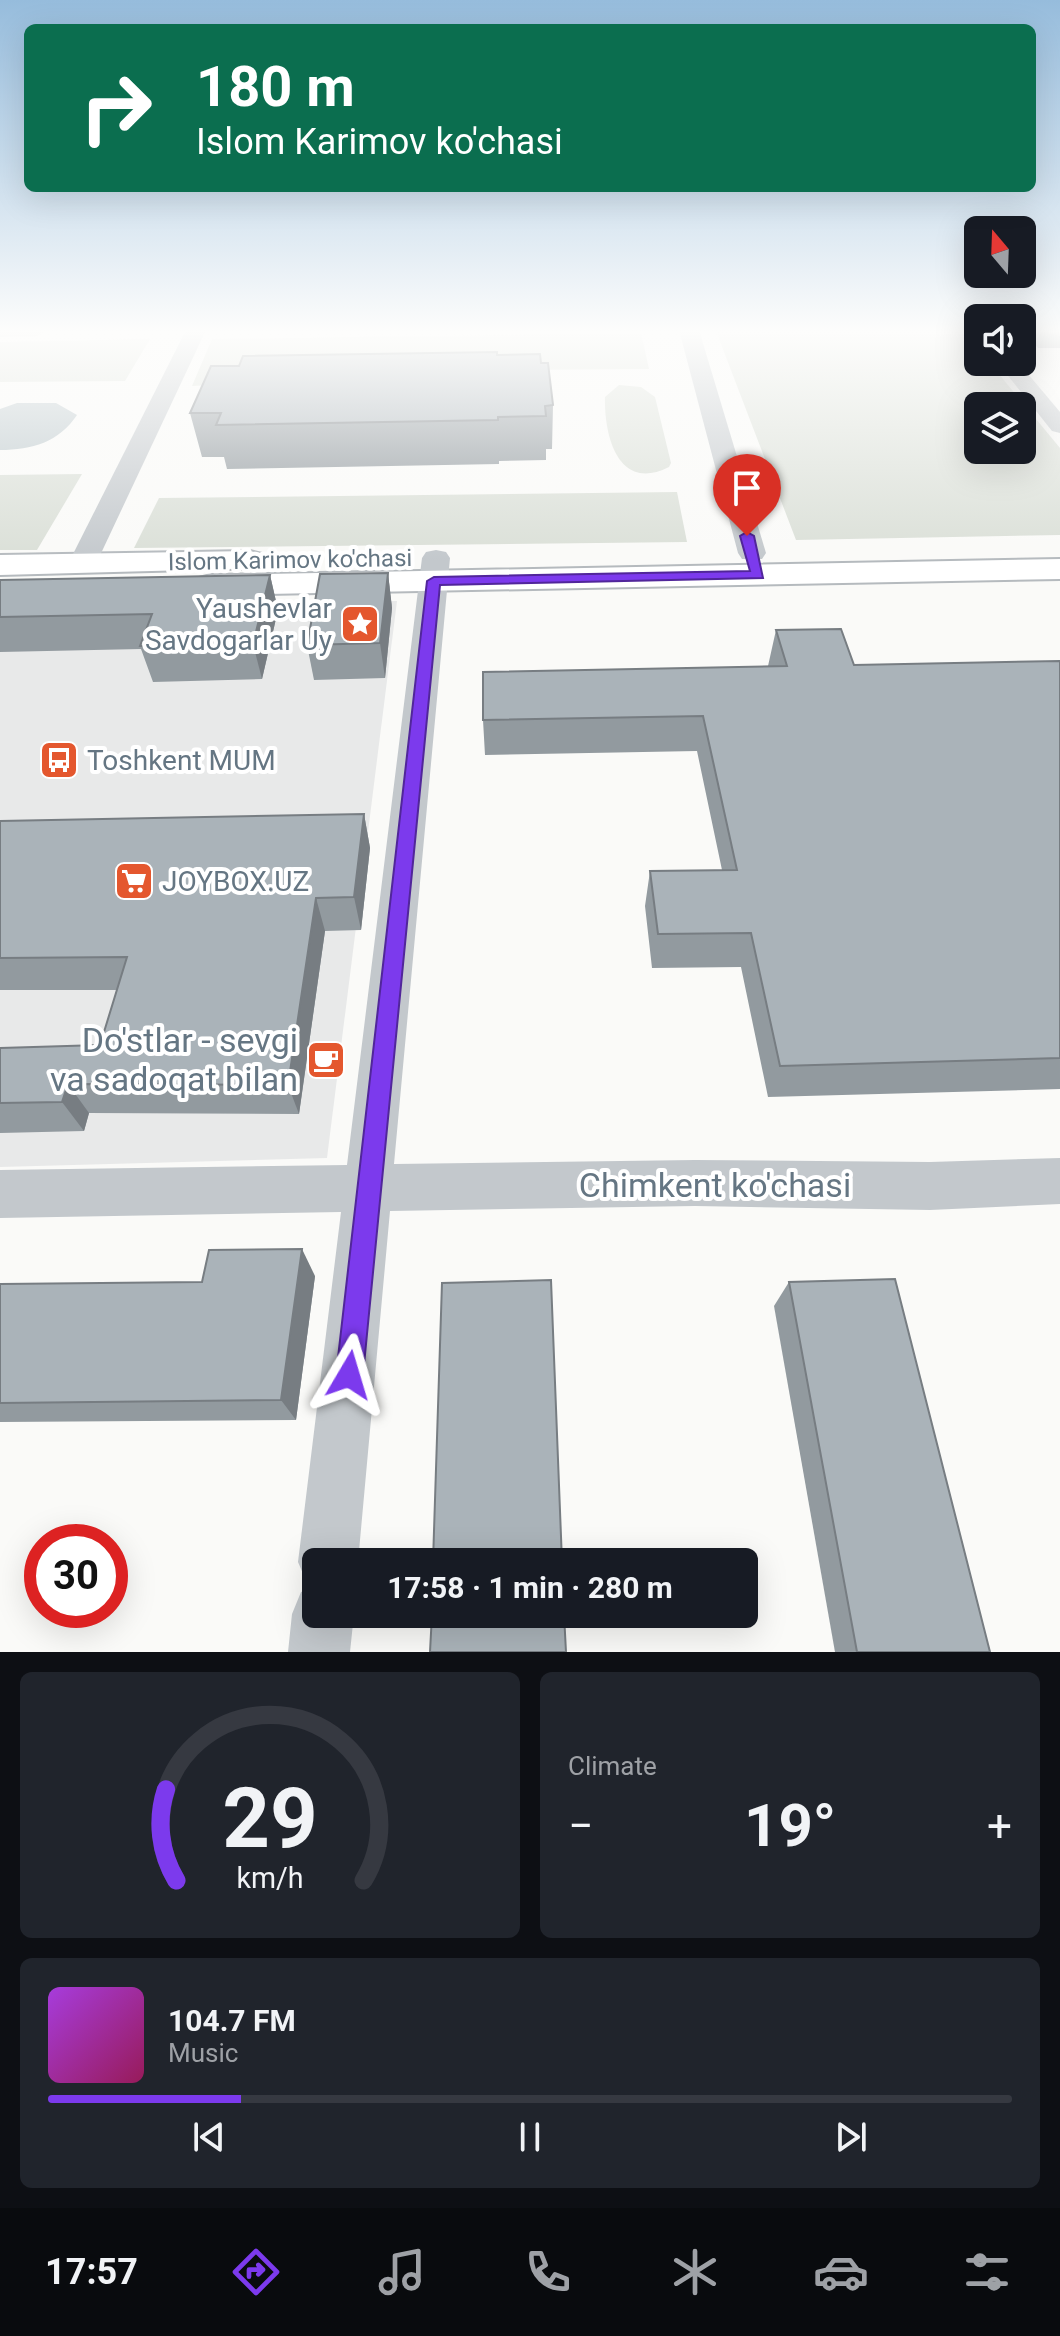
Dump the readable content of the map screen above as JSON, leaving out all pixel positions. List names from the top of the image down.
{
  "streets": {
    "main road": ["Islom Karimov ko'chasi"],
    "street": ["Chimkent ko'chasi"]
  },
  "places": {
    "place": ["Yaushevlar Savdogarlar Uy"],
    "bus stop": ["Toshkent MUM"],
    "supermarket": ["JOYBOX.UZ"],
    "cafe": ["Do'stlar - sevgi va sadoqat bilan"]
  },
  "north": "top",
  "page": {
    "turn": ["180 m", "Islom Karimov ko'chasi"],
    "limit": "30",
    "trip": "17:58 · 1 min · 280 m",
    "tile": "Climate",
    "heat": ["−", "19°", "+"],
    "song": ["104.7 FM", "Music"],
    "tabs": "17:57",
    "gauge": ["29", "km/h"]
  }
}
